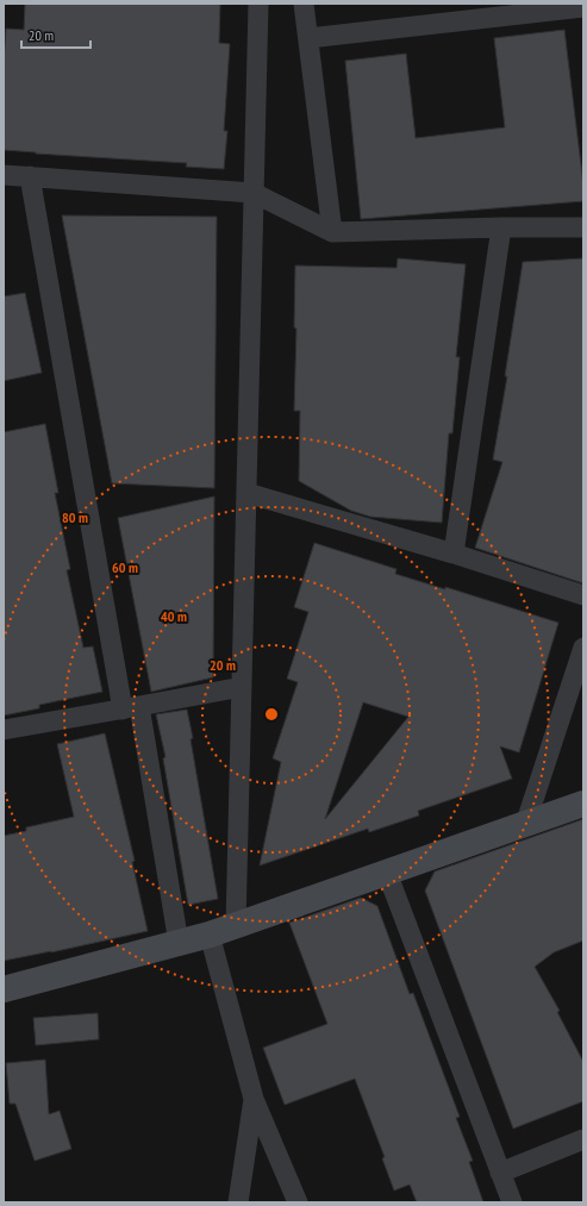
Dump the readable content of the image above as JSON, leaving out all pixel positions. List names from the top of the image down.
{
  "scale_bar": "20 m",
  "rings": [
    "80 m",
    "60 m",
    "40 m",
    "20 m"
  ]
}
